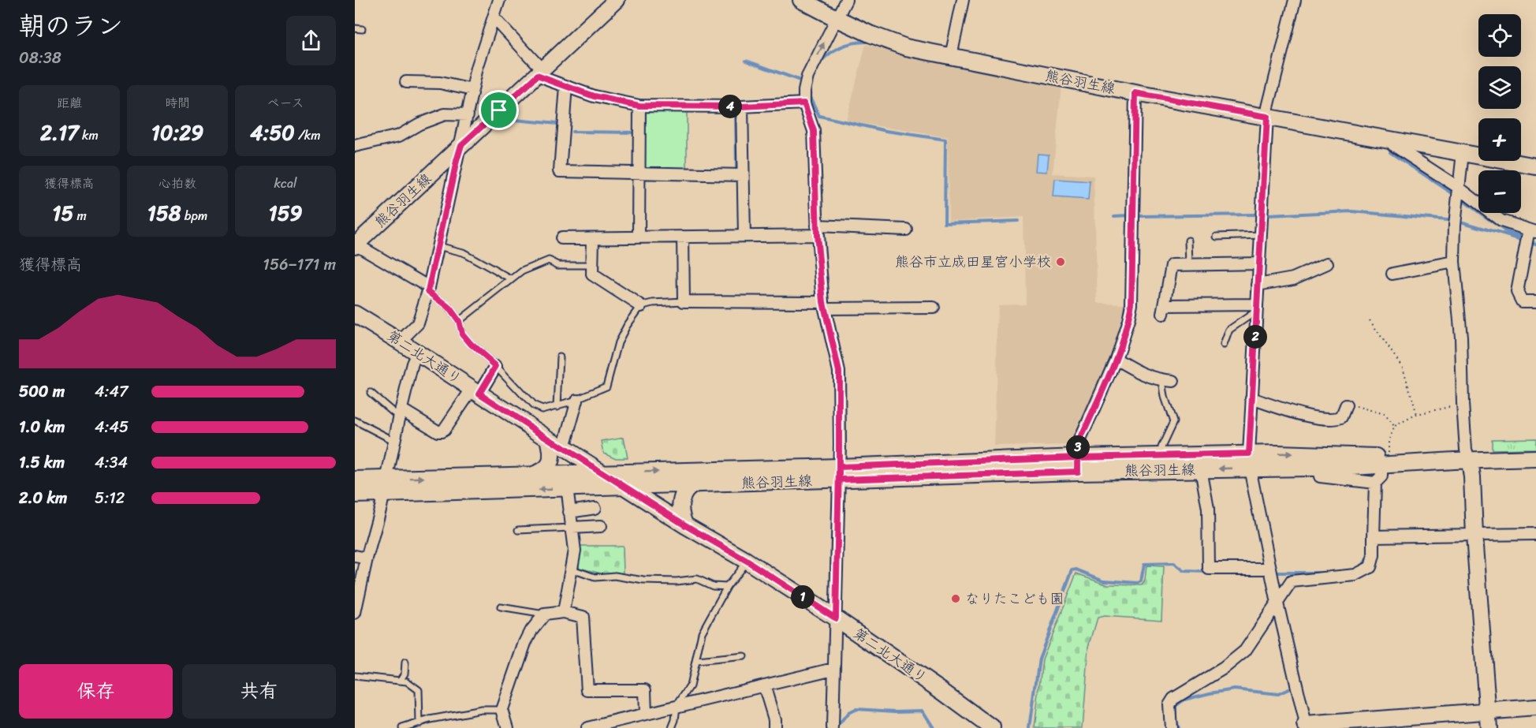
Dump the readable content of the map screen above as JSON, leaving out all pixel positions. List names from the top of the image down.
{
  "streets": {
    "main road": ["熊谷羽生線", "第二北大通り"]
  },
  "crossings": [
    ["熊谷羽生線", "第二北大通り"]
  ],
  "places": ["熊谷市立成田星宮小学校", "なりたこども園"],
  "page": {
    "heading": ["朝のラン", "08:38"],
    "map_buttons": ["+", "−"],
    "stats": [
      ["距離", "2.17 km"],
      ["時間", "10:29"],
      ["ペース", "4:50 /km"],
      ["獲得標高", "15 m"],
      ["心拍数", "158 bpm"],
      ["kcal", "159"]
    ],
    "pins": [
      "4",
      "2",
      "3",
      "1"
    ],
    "chart": ["獲得標高", "156–171 m"],
    "list": [
      {
        "name": "500 m",
        "note": "4:47"
      },
      {
        "name": "1.0 km",
        "note": "4:45"
      },
      {
        "name": "1.5 km",
        "note": "4:34"
      },
      {
        "name": "2.0 km",
        "note": "5:12"
      }
    ],
    "buttons": ["保存", "共有"]
  }
}
